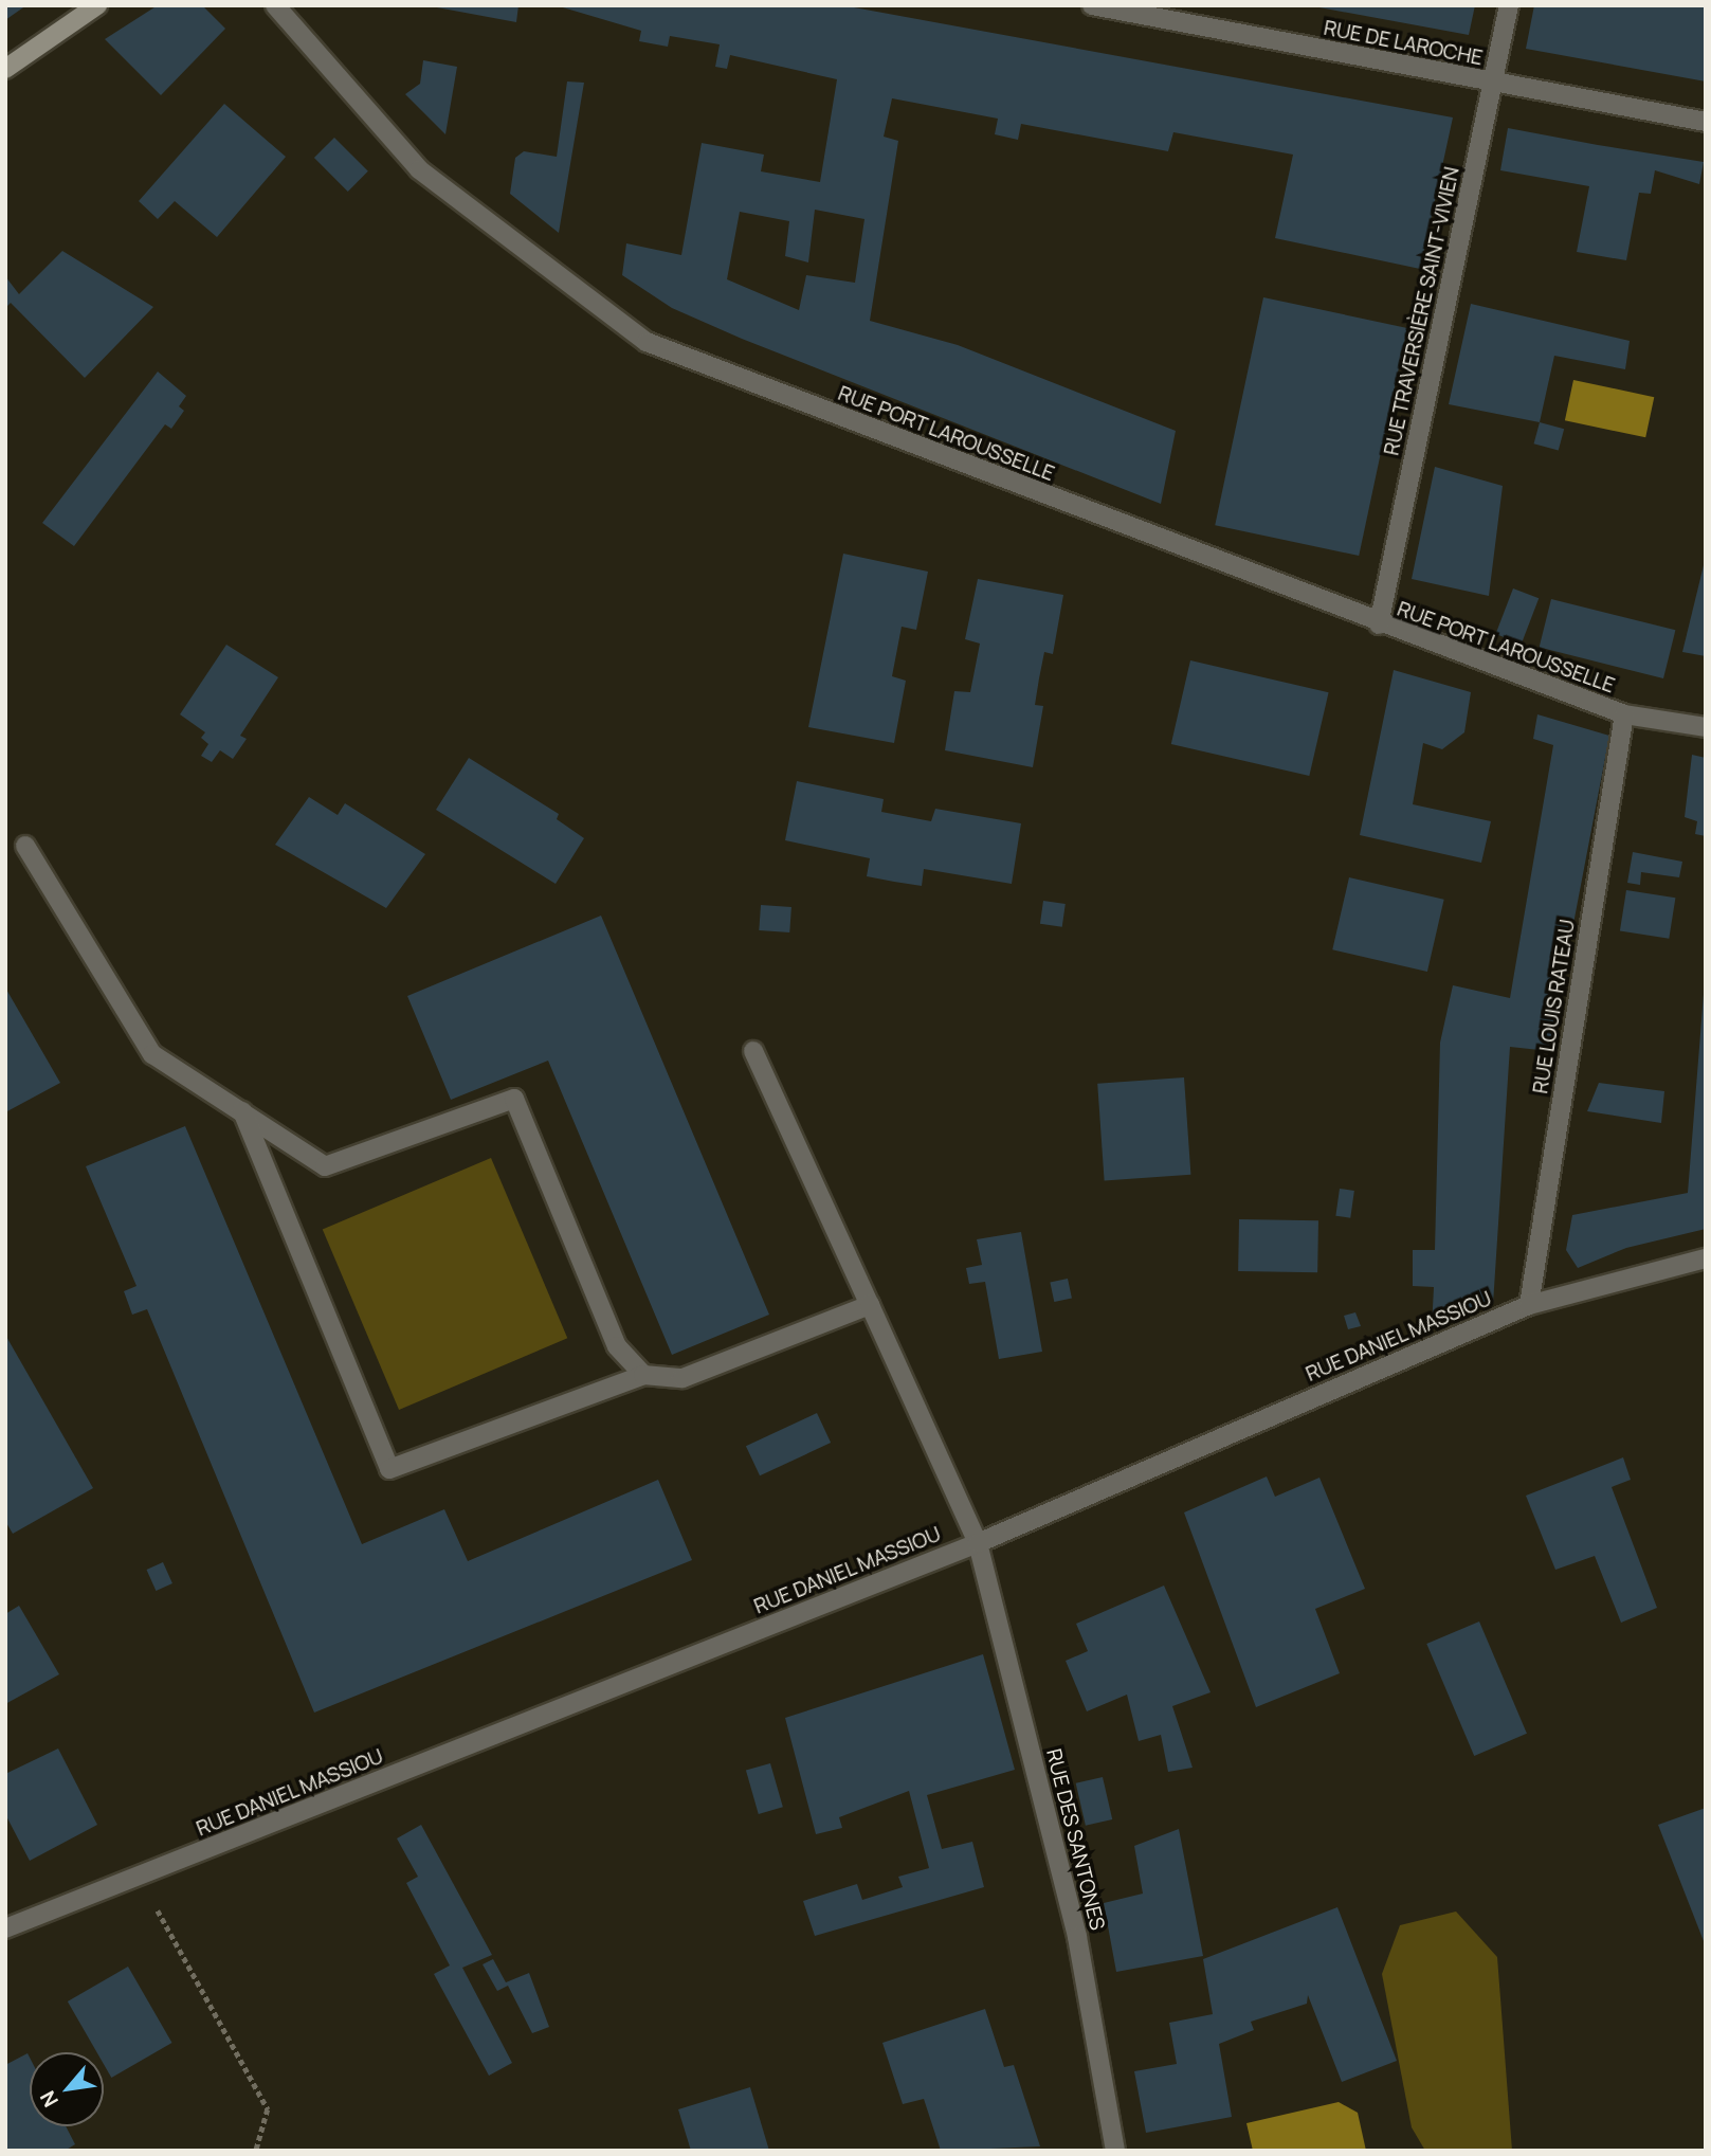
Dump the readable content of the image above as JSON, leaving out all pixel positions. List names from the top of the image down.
{
  "streets": {
    "street": [
      "RUE DE LAROCHE",
      "RUE TRAVERSIÈRE SAINT-VIVIEN",
      "RUE PORT LAROUSSELLE",
      "RUE LOUIS RATEAU",
      "RUE DANIEL MASSIOU",
      "RUE DES SANTONES"
    ]
  },
  "crossings": [
    ["RUE DE LAROCHE", "RUE TRAVERSIÈRE SAINT-VIVIEN"],
    ["RUE TRAVERSIÈRE SAINT-VIVIEN", "RUE PORT LAROUSSELLE"],
    ["RUE PORT LAROUSSELLE", "RUE LOUIS RATEAU"],
    ["RUE LOUIS RATEAU", "RUE DANIEL MASSIOU"],
    ["RUE DANIEL MASSIOU", "RUE DES SANTONES"]
  ],
  "north": "bottom left"
}
